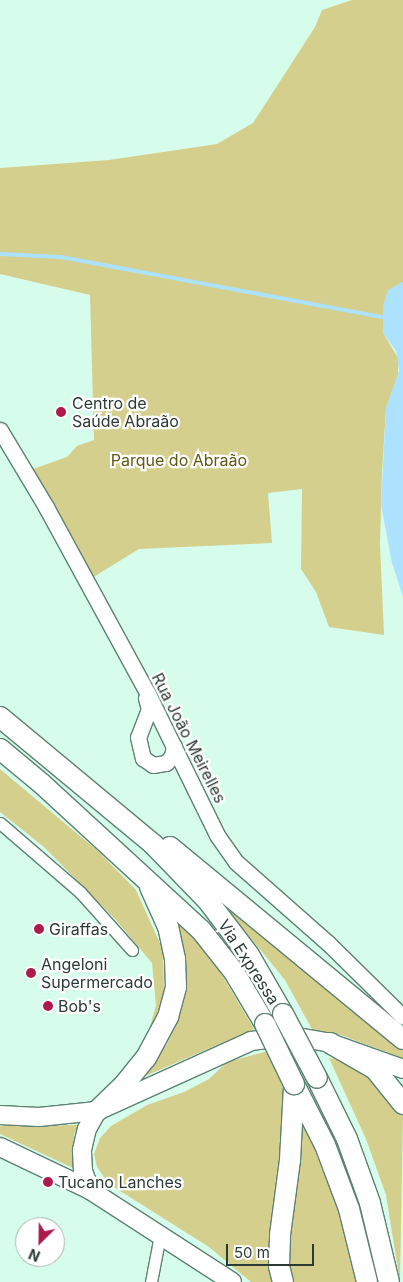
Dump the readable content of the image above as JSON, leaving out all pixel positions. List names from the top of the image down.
{
  "streets": {
    "highway": ["Via Expressa"],
    "main road": ["Rua João Meirelles"]
  },
  "parks": ["Parque do Abraão"],
  "places": [
    "Centro de Saúde Abraão",
    "Giraffas",
    "Angeloni Supermercado",
    "Bob's",
    "Tucano Lanches"
  ],
  "scale_bar": "50 m",
  "north": "bottom left"
}
